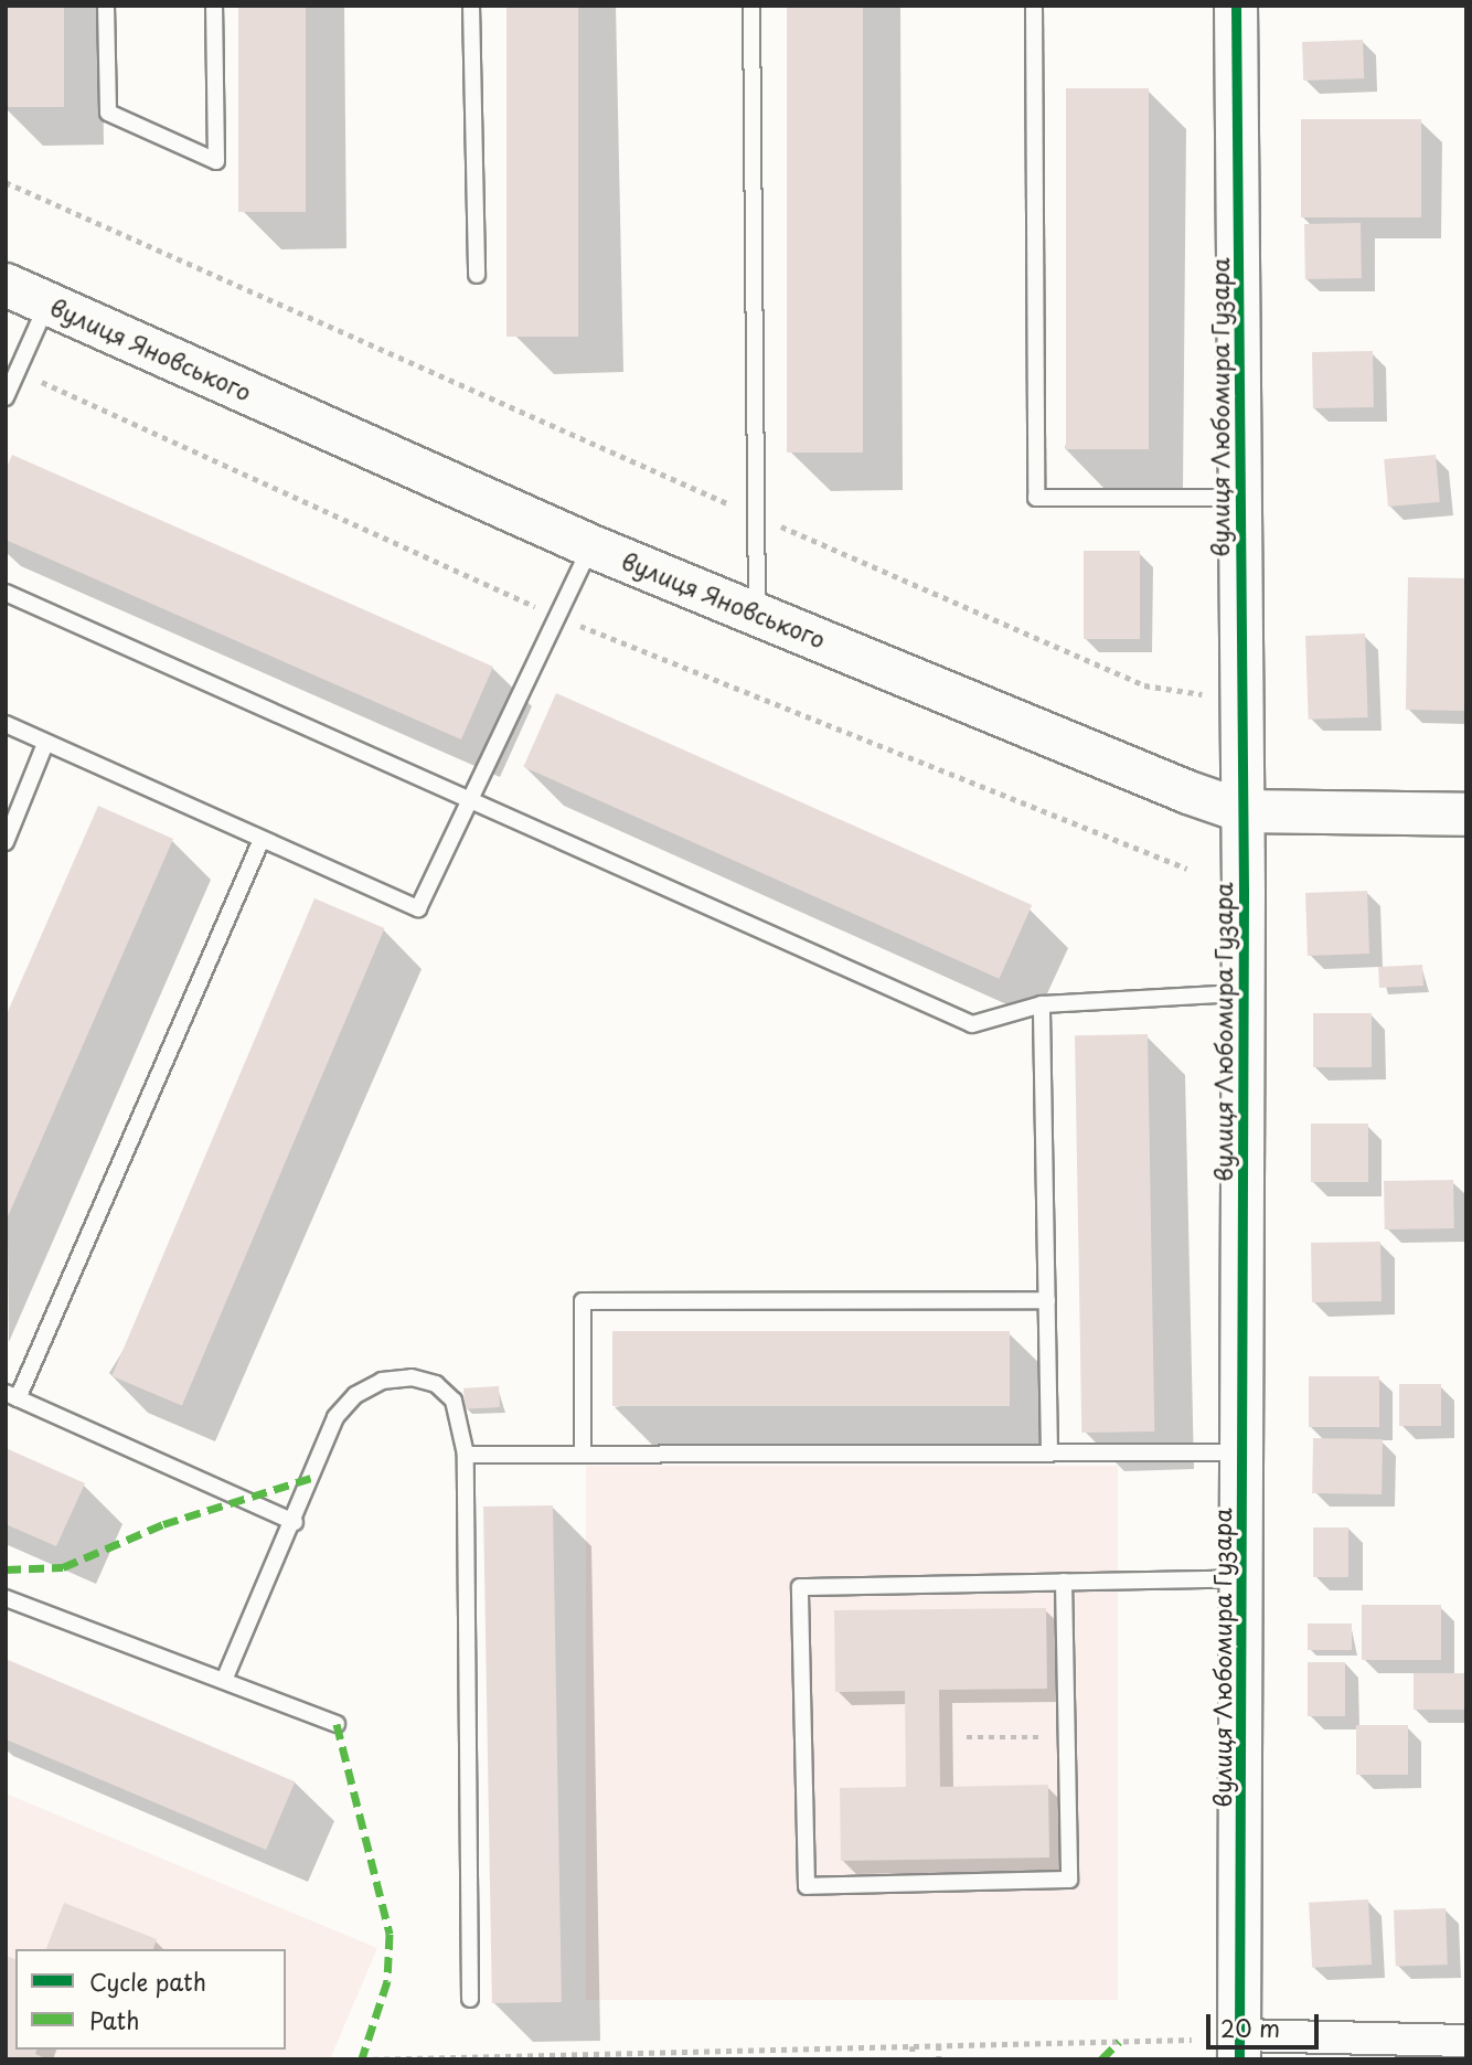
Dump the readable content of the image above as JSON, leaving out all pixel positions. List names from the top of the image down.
{
  "streets": {
    "street": ["вулиця Яновського", "вулиця Любомира Гузара"]
  },
  "crossings": [
    ["вулиця Яновського", "вулиця Любомира Гузара"]
  ],
  "legend": ["Cycle path", "Path"],
  "scale_bar": "20 m"
}
